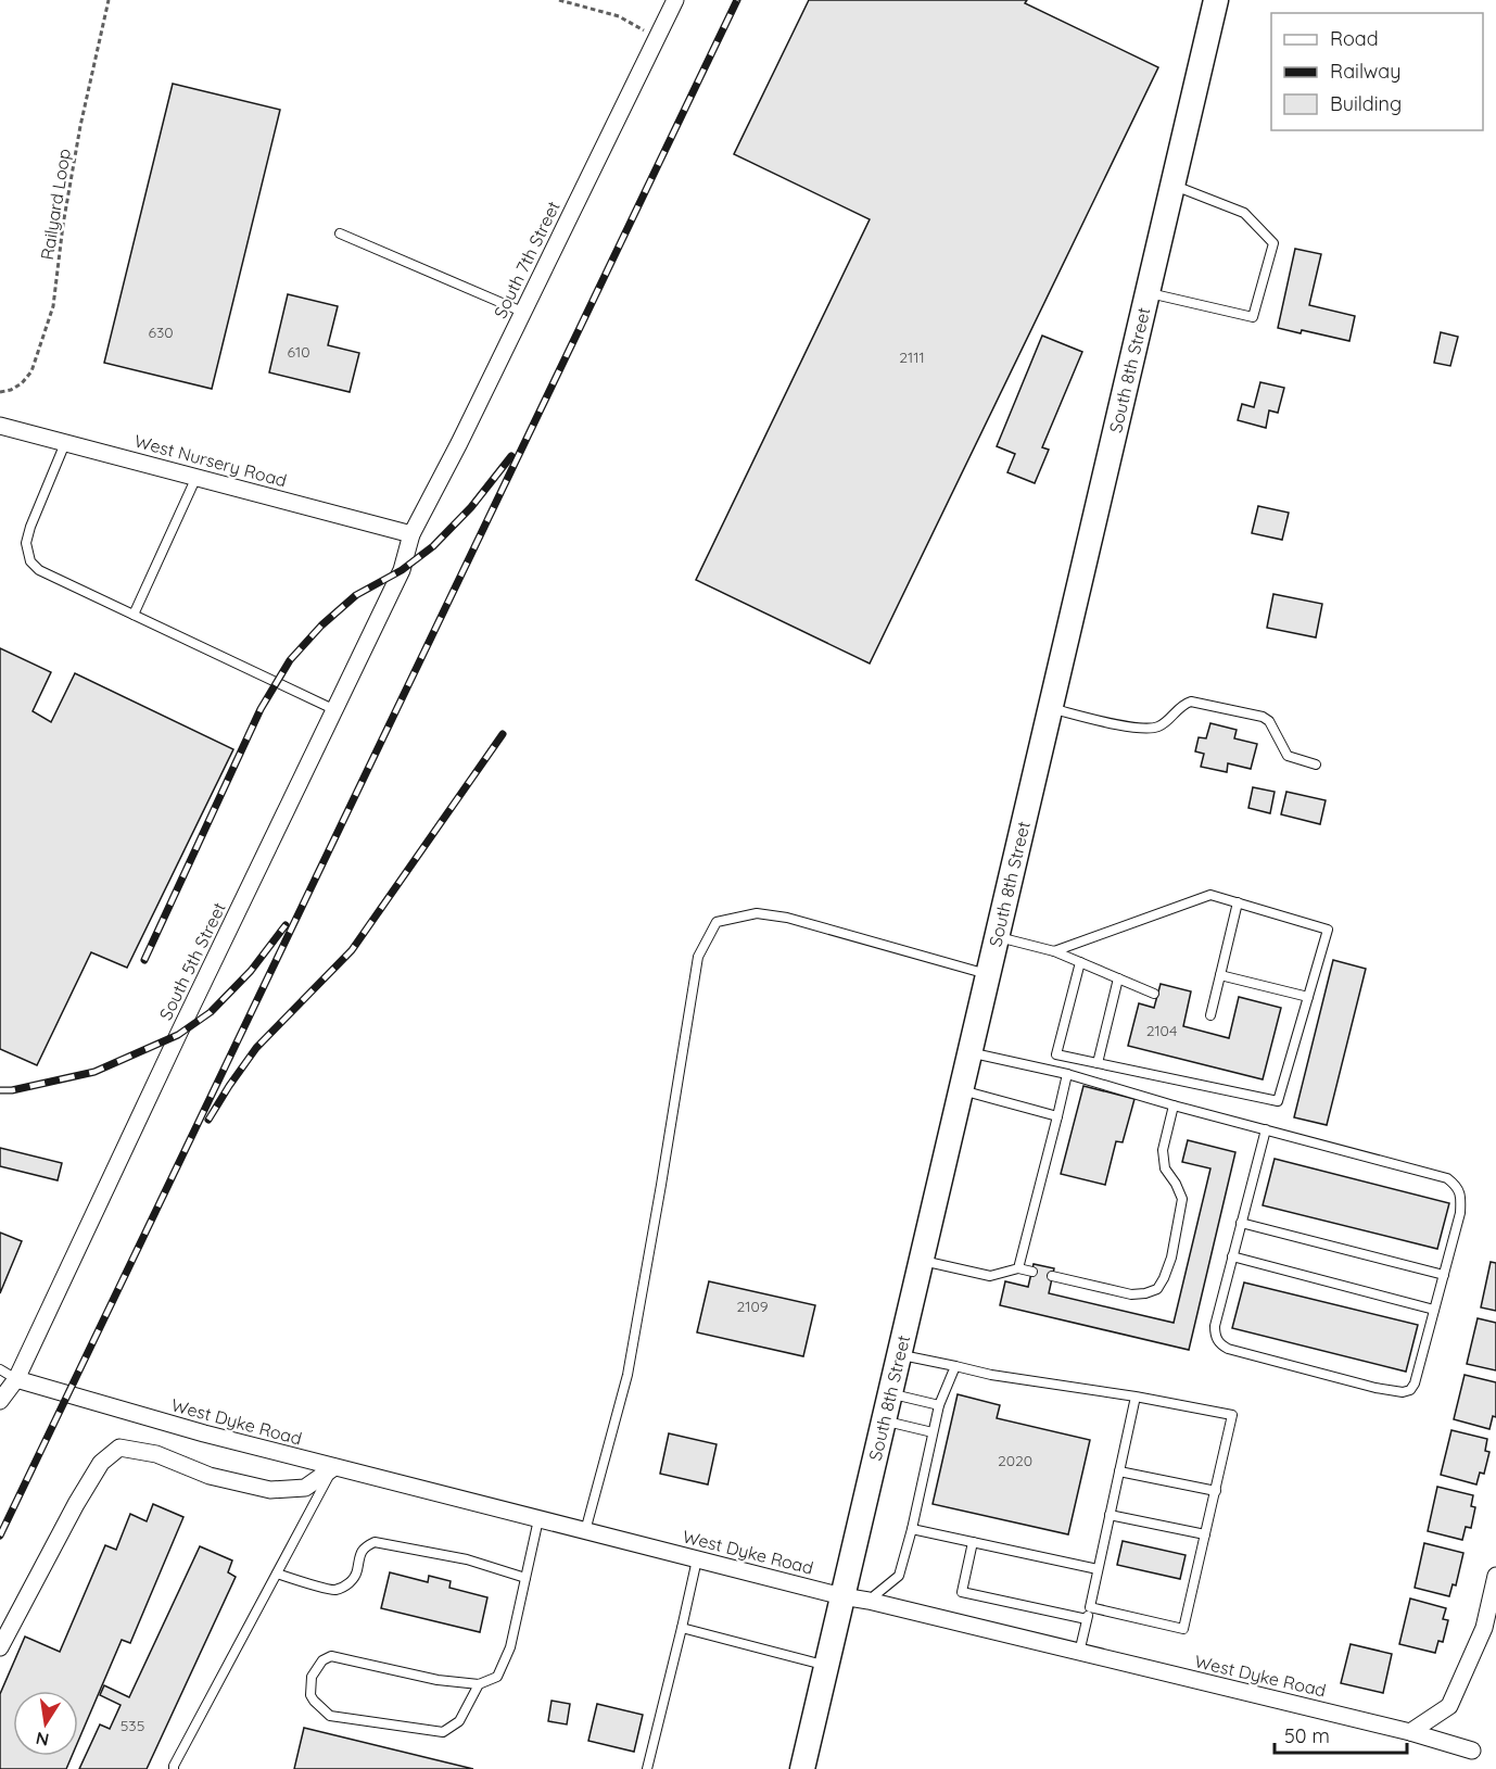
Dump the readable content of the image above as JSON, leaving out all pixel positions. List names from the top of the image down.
{
  "streets": {
    "main road": ["South 8th Street"],
    "street": [
      "South 7th Street",
      "West Nursery Road",
      "South 5th Street",
      "West Dyke Road"
    ],
    "path": ["Railyard Loop"]
  },
  "crossings": [
    ["South 7th Street", "West Nursery Road"],
    ["South 7th Street", "South 5th Street"],
    ["South 8th Street", "West Dyke Road"],
    ["West Nursery Road", "South 5th Street"],
    ["South 5th Street", "West Dyke Road"]
  ],
  "house_numbers": [
    "630",
    "610",
    "2111",
    "2104",
    "2109",
    "2020",
    "535"
  ],
  "legend": ["Road", "Railway", "Building"],
  "scale_bar": "50 m",
  "north": "bottom"
}
